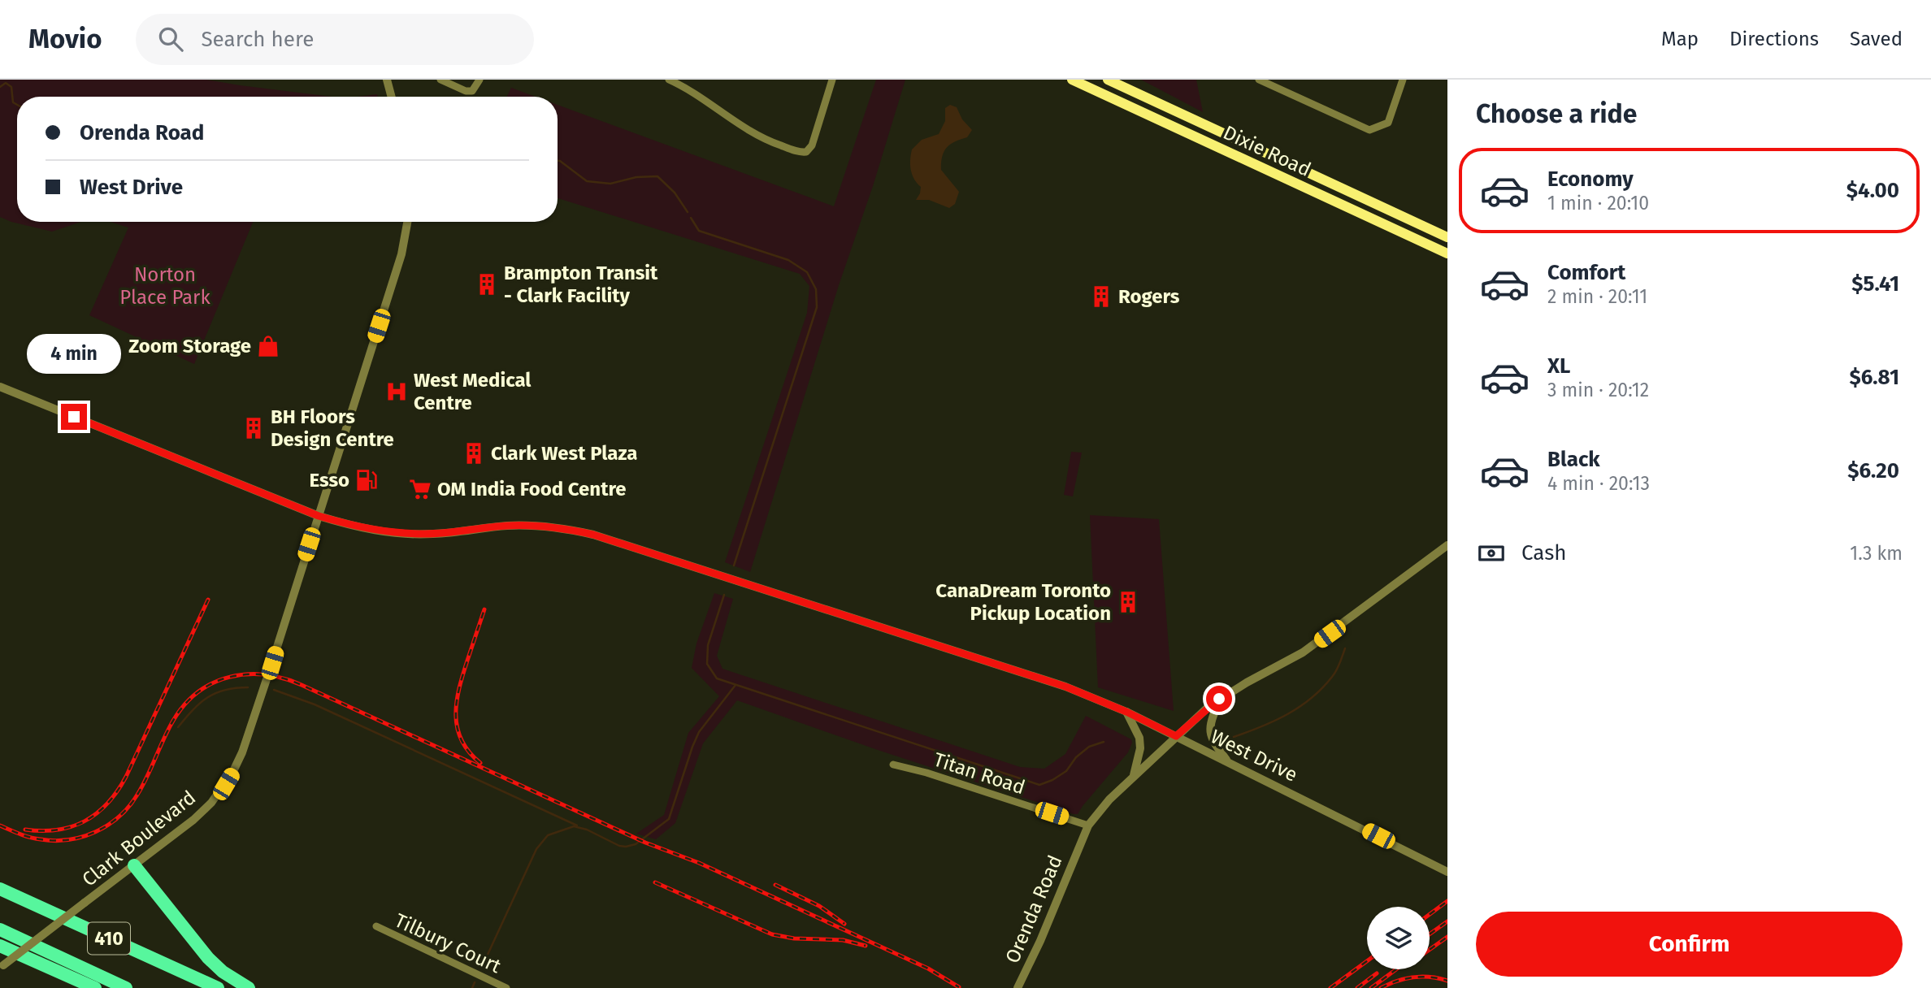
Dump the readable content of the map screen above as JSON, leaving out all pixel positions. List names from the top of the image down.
{
  "streets": {
    "highway": ["410"],
    "main road": ["Dixie Road"],
    "street": [
      "West Drive",
      "Titan Road",
      "Clark Boulevard",
      "Orenda Road",
      "Tilbury Court"
    ]
  },
  "crossings": [
    ["West Drive", "Clark Boulevard"],
    ["West Drive", "Orenda Road"],
    ["Titan Road", "Orenda Road"]
  ],
  "parks": ["Norton Place Park"],
  "places": {
    "building": [
      "Brampton Transit - Clark Facility",
      "Rogers",
      "BH Floors Design Centre",
      "Clark West Plaza",
      "CanaDream Toronto Pickup Location"
    ],
    "shop": ["Zoom Storage"],
    "hospital": ["West Medical Centre"],
    "fuel station": ["Esso"],
    "supermarket": ["OM India Food Centre"]
  },
  "page": {
    "header": "Movio",
    "search": "Search here",
    "nav": ["Map", "Directions", "Saved"],
    "heading": "Choose a ride",
    "banner": ["Orenda Road", "West Drive"],
    "list": [
      {
        "name": "Economy",
        "note": "1 min · 20:10",
        "value": "$4.00"
      },
      {
        "name": "Comfort",
        "note": "2 min · 20:11",
        "value": "$5.41"
      },
      {
        "name": "XL",
        "note": "3 min · 20:12",
        "value": "$6.81"
      },
      {
        "name": "Black",
        "note": "4 min · 20:13",
        "value": "$6.20"
      }
    ],
    "bubble": "4 min",
    "pay": ["Cash", "1.3 km"],
    "buttons": "Confirm"
  }
}
